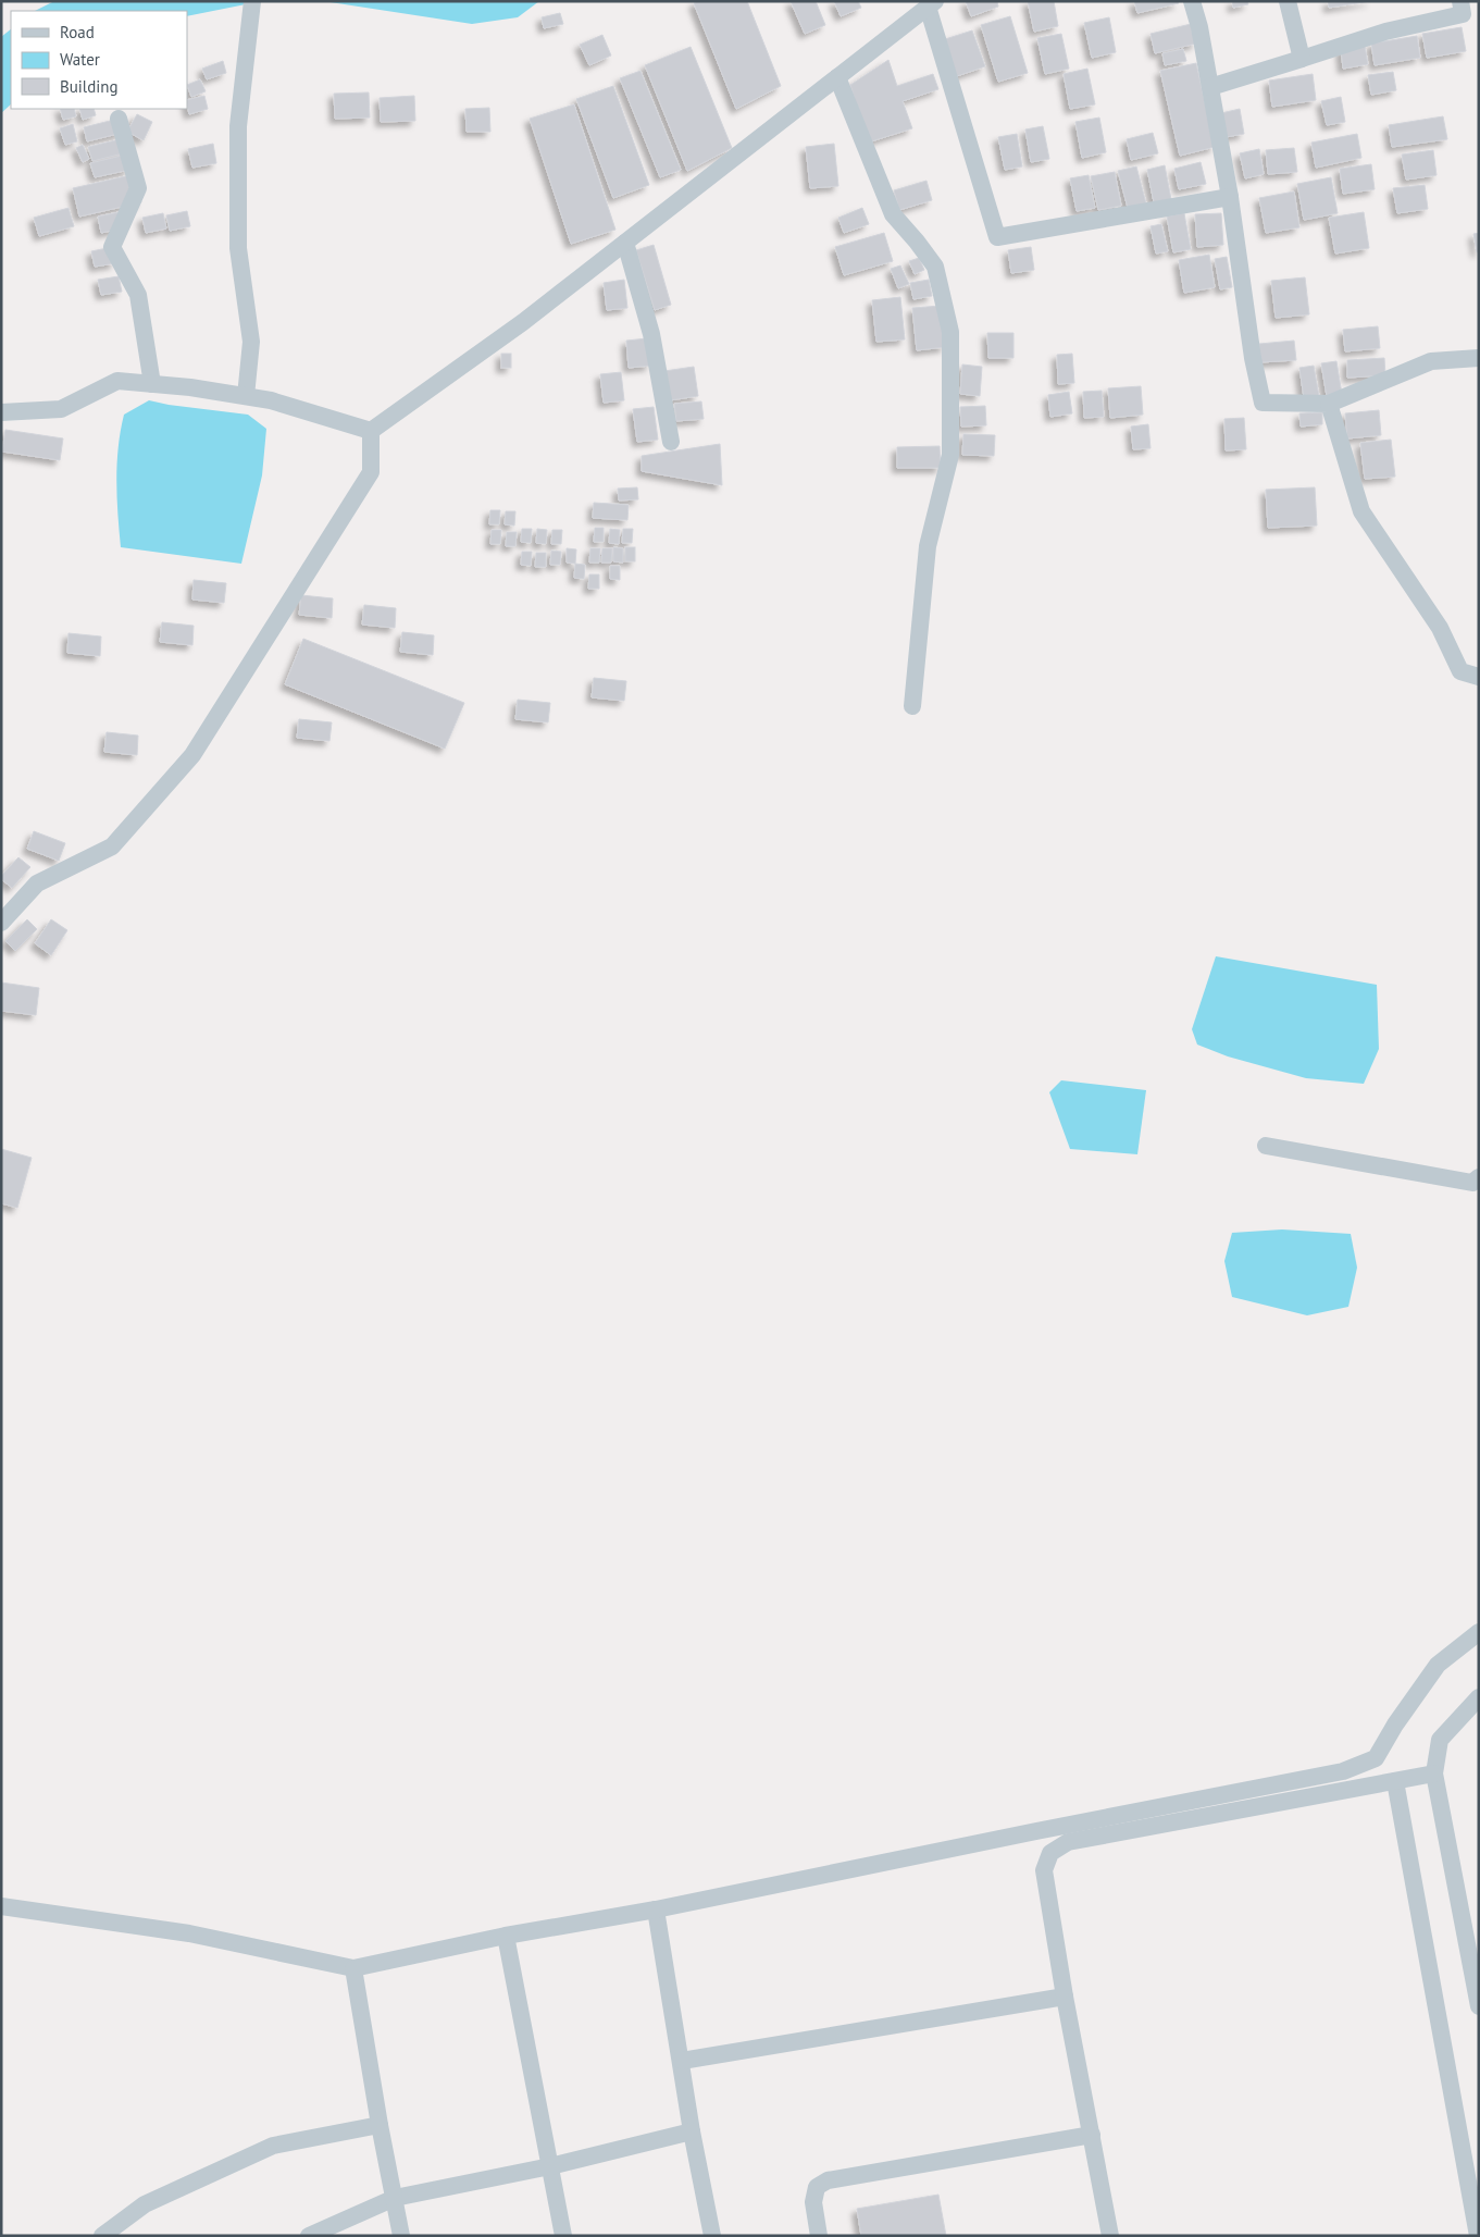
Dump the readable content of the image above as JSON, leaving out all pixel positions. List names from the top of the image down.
{
  "legend": ["Road", "Water", "Building"]
}
